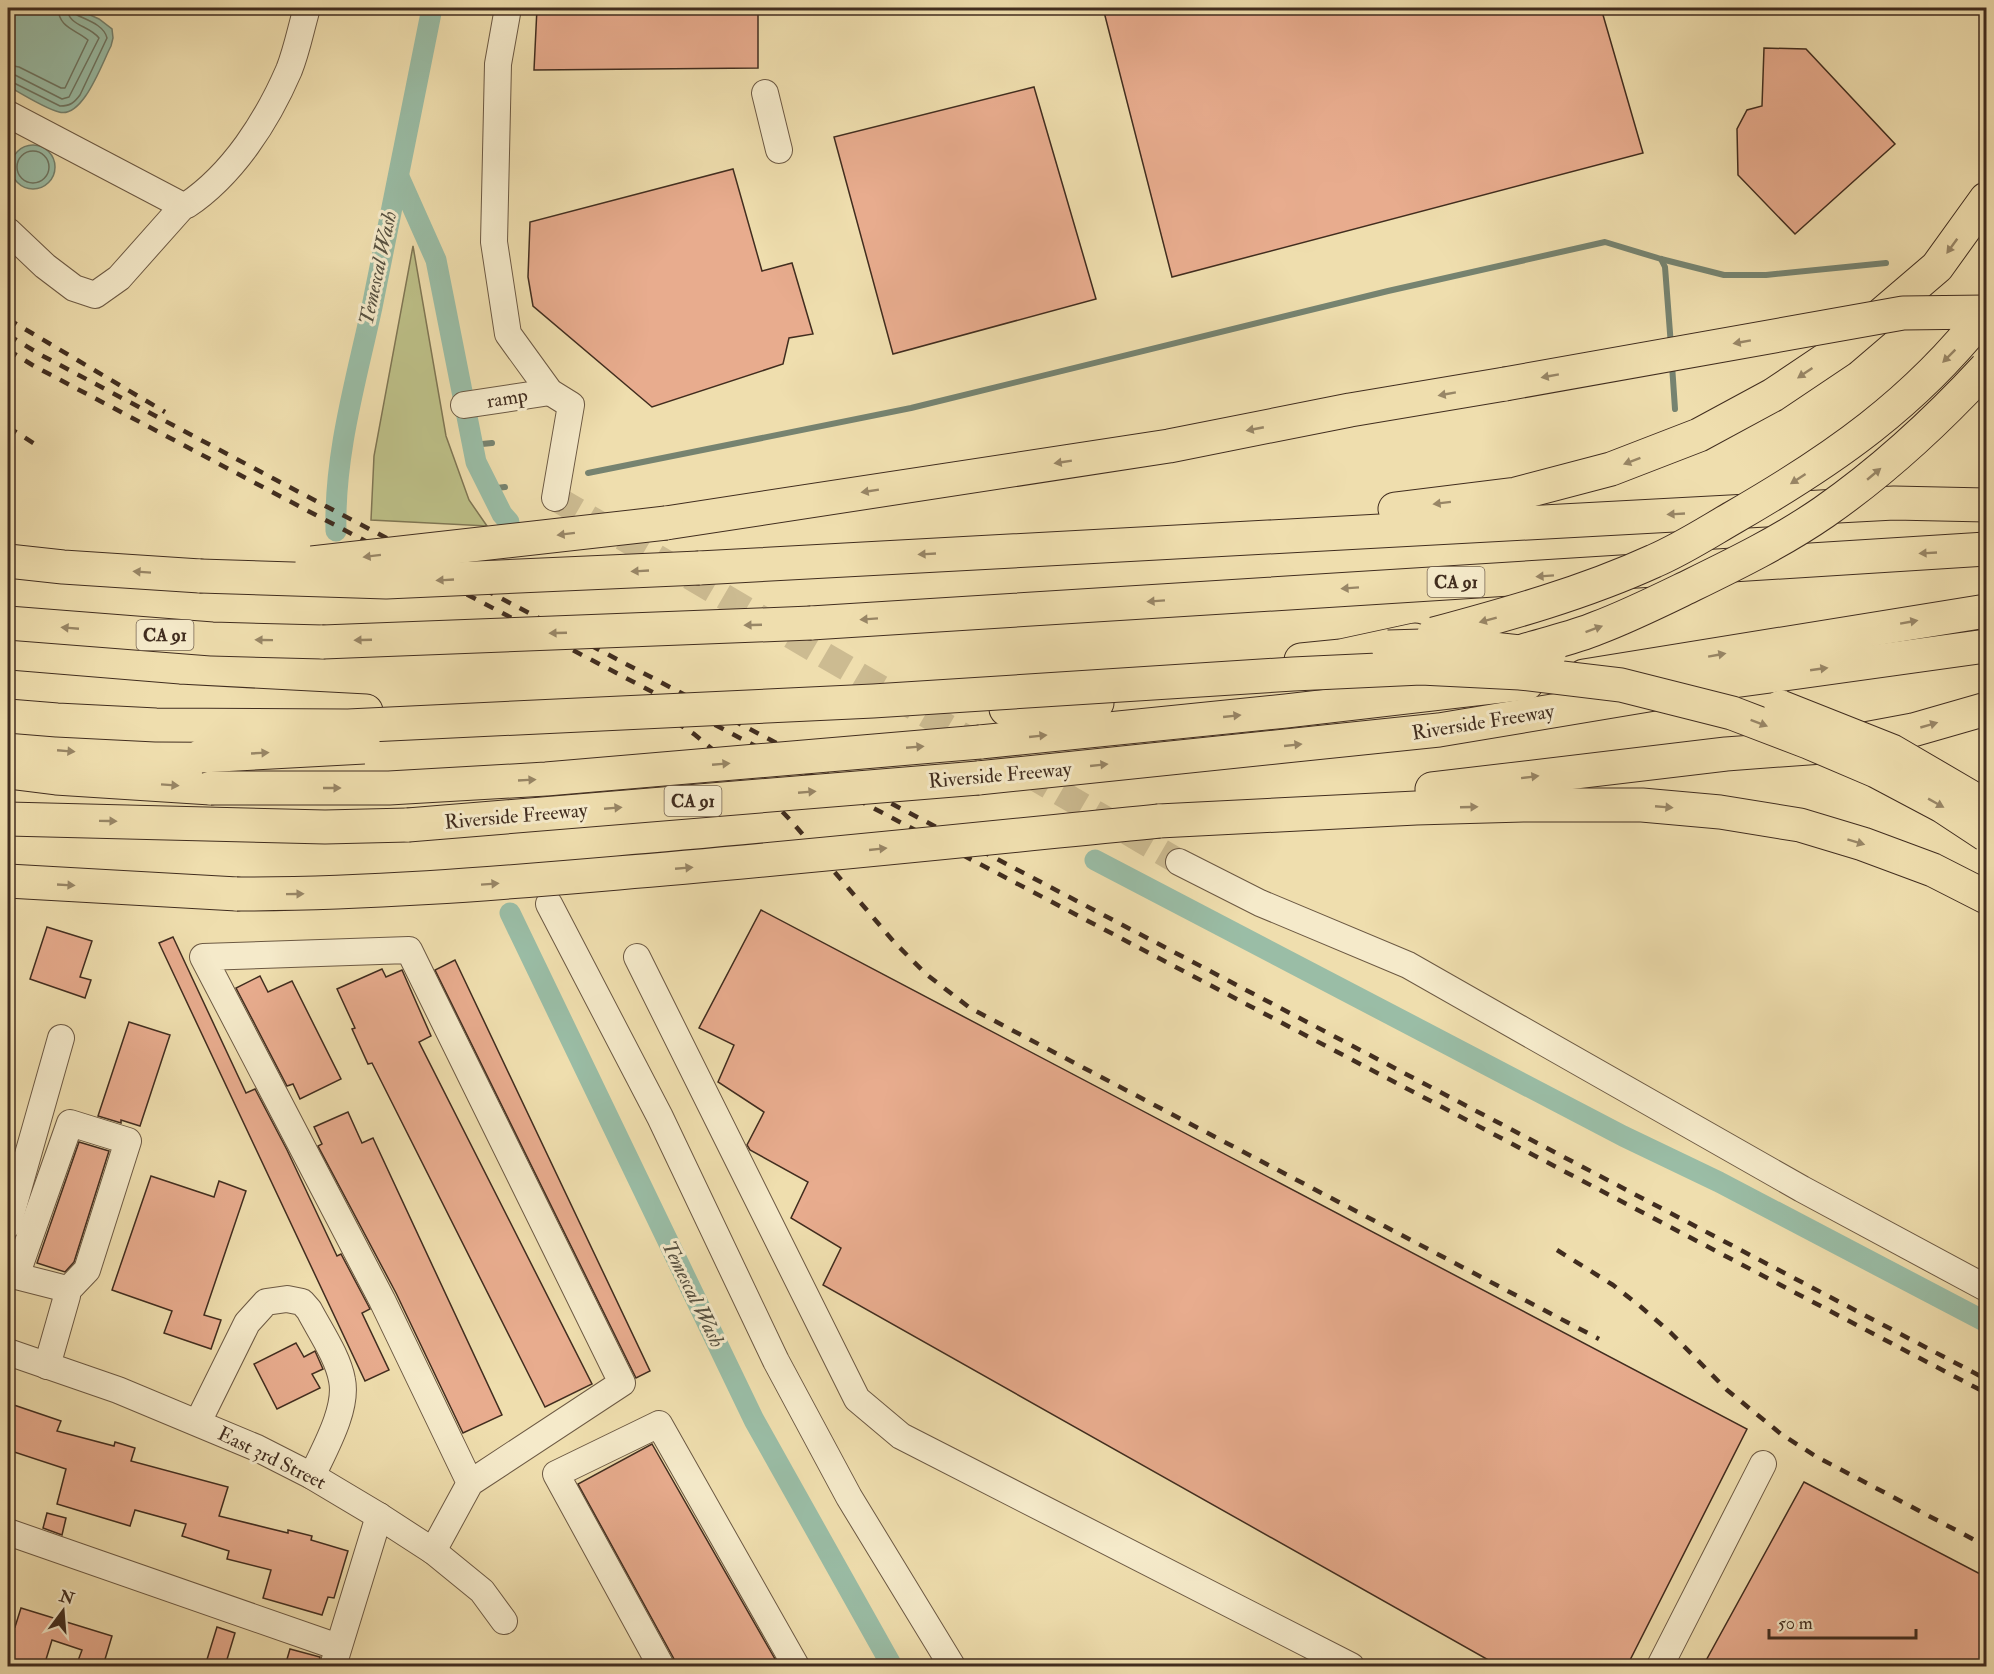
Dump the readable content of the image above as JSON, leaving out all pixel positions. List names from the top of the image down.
{
  "streets": {
    "highway": ["CA 91", "Riverside Freeway"],
    "street": ["ramp", "East 3rd Street"]
  },
  "water": ["Temescal Wash"],
  "scale_bar": "50 m",
  "north": "top"
}
